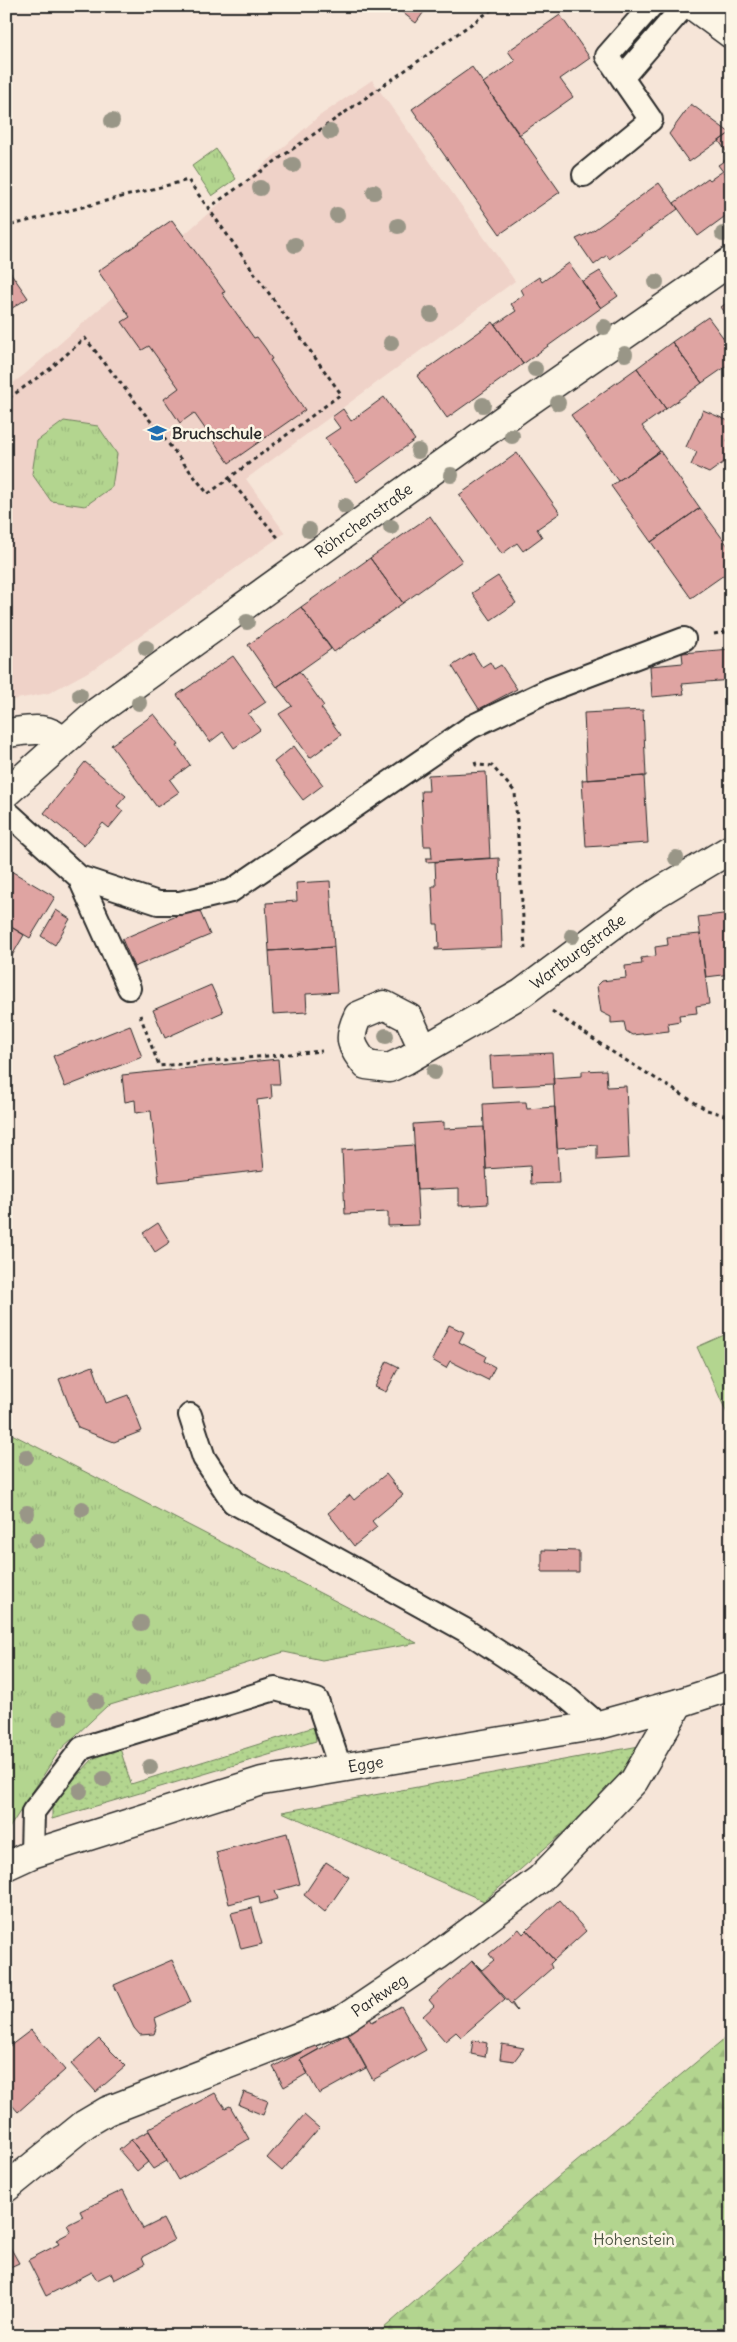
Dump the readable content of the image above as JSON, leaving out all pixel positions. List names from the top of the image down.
{
  "streets": {
    "street": [
      "Röhrchenstraße",
      "Wartburgstraße",
      "Egge",
      "Parkweg"
    ]
  },
  "crossings": [
    ["Egge", "Parkweg"]
  ],
  "parks": ["Hohenstein"],
  "places": {
    "school or university": ["Bruchschule"]
  }
}
